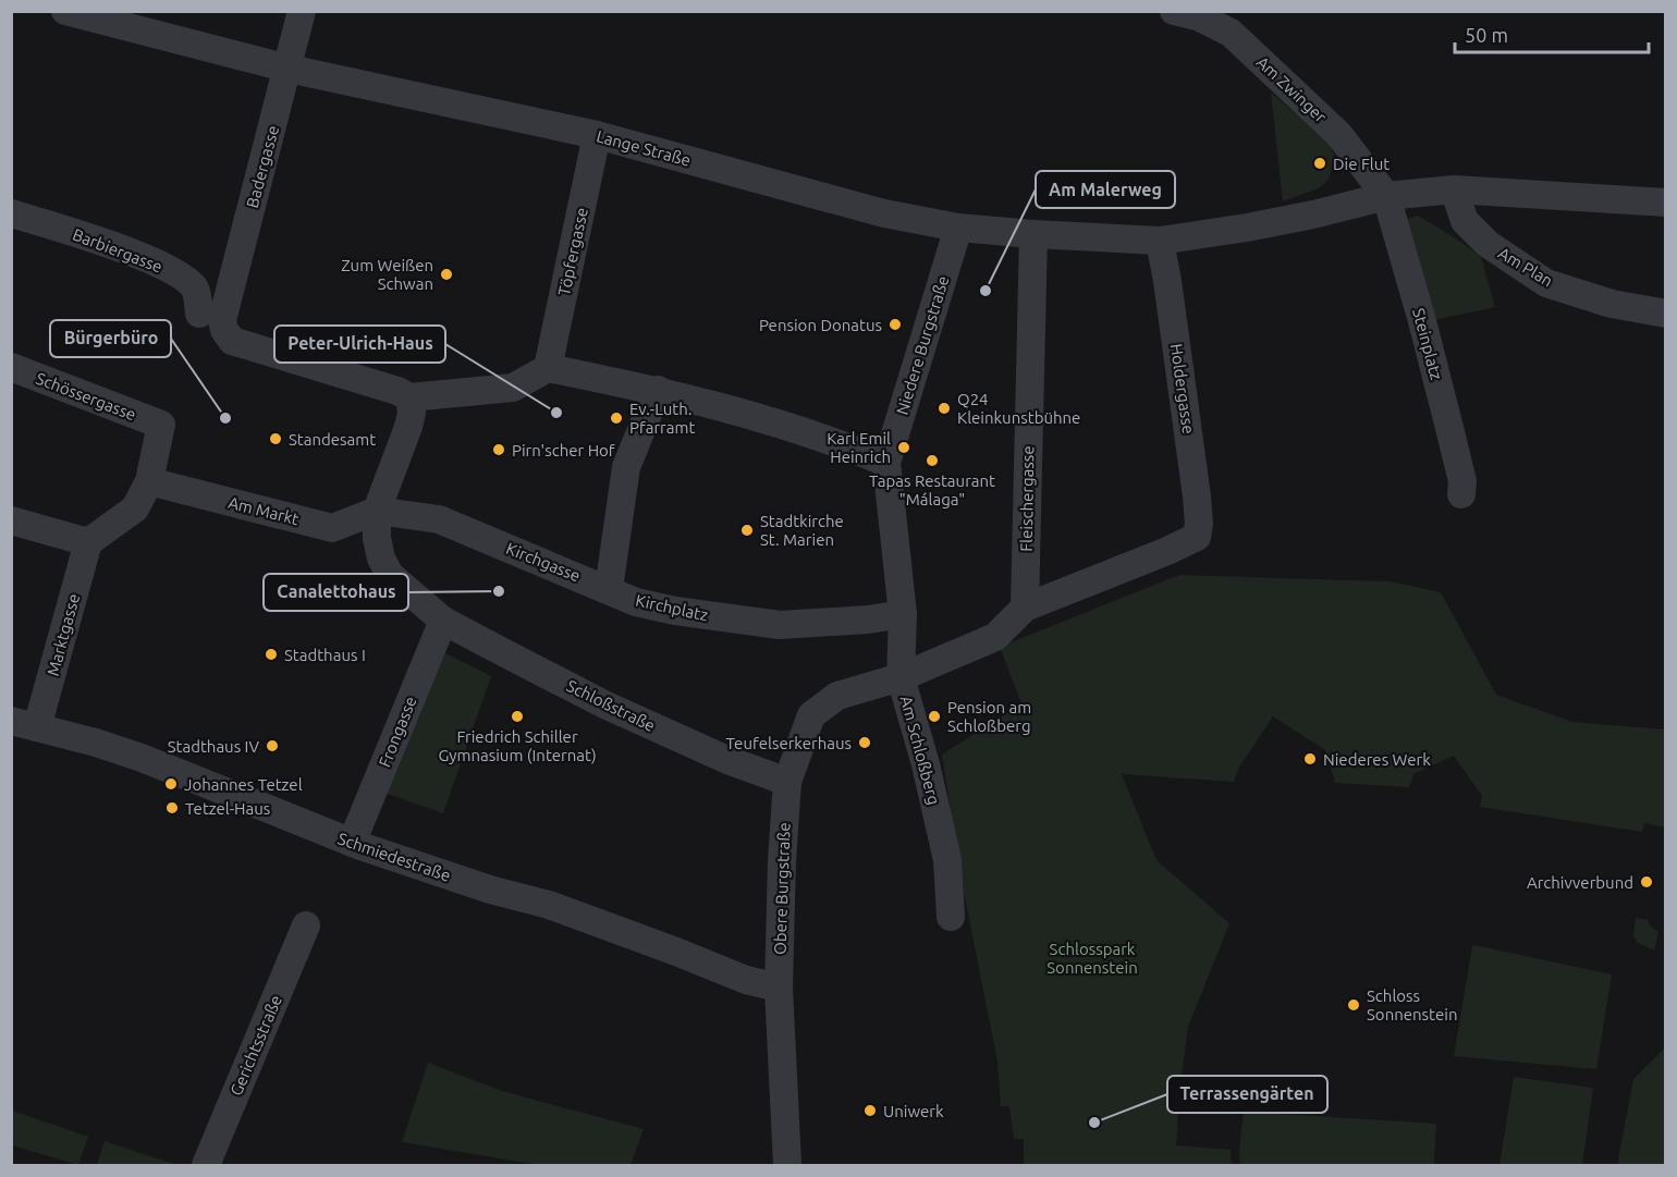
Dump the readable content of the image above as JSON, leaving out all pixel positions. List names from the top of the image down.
{
  "streets": {
    "street": [
      "Am Zwinger",
      "Lange Straße",
      "Badergasse",
      "Barbiergasse",
      "Töpfergasse",
      "Am Plan",
      "Steinplatz",
      "Niedere Burgstraße",
      "Holdergasse",
      "Schössergasse",
      "Fleischergasse",
      "Am Markt",
      "Kirchgasse",
      "Kirchplatz",
      "Marktgasse",
      "Schloßstraße",
      "Frongasse",
      "Am Schloßberg",
      "Schmiedestraße",
      "Obere Burgstraße",
      "Gerichtsstraße"
    ]
  },
  "crossings": [
    ["Am Zwinger", "Lange Straße"],
    ["Am Zwinger", "Steinplatz"],
    ["Lange Straße", "Badergasse"],
    ["Lange Straße", "Töpfergasse"],
    ["Lange Straße", "Steinplatz"],
    ["Lange Straße", "Niedere Burgstraße"],
    ["Lange Straße", "Holdergasse"],
    ["Lange Straße", "Fleischergasse"],
    ["Badergasse", "Barbiergasse"],
    ["Holdergasse", "Am Schloßberg"],
    ["Schössergasse", "Am Markt"],
    ["Fleischergasse", "Am Schloßberg"],
    ["Am Markt", "Kirchgasse"],
    ["Kirchgasse", "Kirchplatz"],
    ["Marktgasse", "Schmiedestraße"],
    ["Schloßstraße", "Frongasse"],
    ["Schloßstraße", "Obere Burgstraße"],
    ["Frongasse", "Schmiedestraße"],
    ["Am Schloßberg", "Obere Burgstraße"],
    ["Schmiedestraße", "Obere Burgstraße"]
  ],
  "parks": ["Schlosspark Sonnenstein"],
  "places": [
    "Die Flut",
    "Zum Weißen Schwan",
    "Am Malerweg",
    "Pension Donatus",
    "Q24 Kleinkunstbühne",
    "Peter-Ulrich-Haus",
    "Bürgerbüro",
    "Ev.-Luth. Pfarramt",
    "Standesamt",
    "Karl Emil Heinrich",
    "Pirn'scher Hof",
    "Tapas Restaurant \"Málaga\"",
    "Stadtkirche St. Marien",
    "Canalettohaus",
    "Stadthaus I",
    "Friedrich Schiller Gymnasium (Internat)",
    "Pension am Schloßberg",
    "Teufelserkerhaus",
    "Stadthaus IV",
    "Niederes Werk",
    "Johannes Tetzel",
    "Tetzel-Haus",
    "Archivverbund",
    "Schloss Sonnenstein",
    "Uniwerk",
    "Terrassengärten"
  ],
  "scale_bar": "50 m"
}
